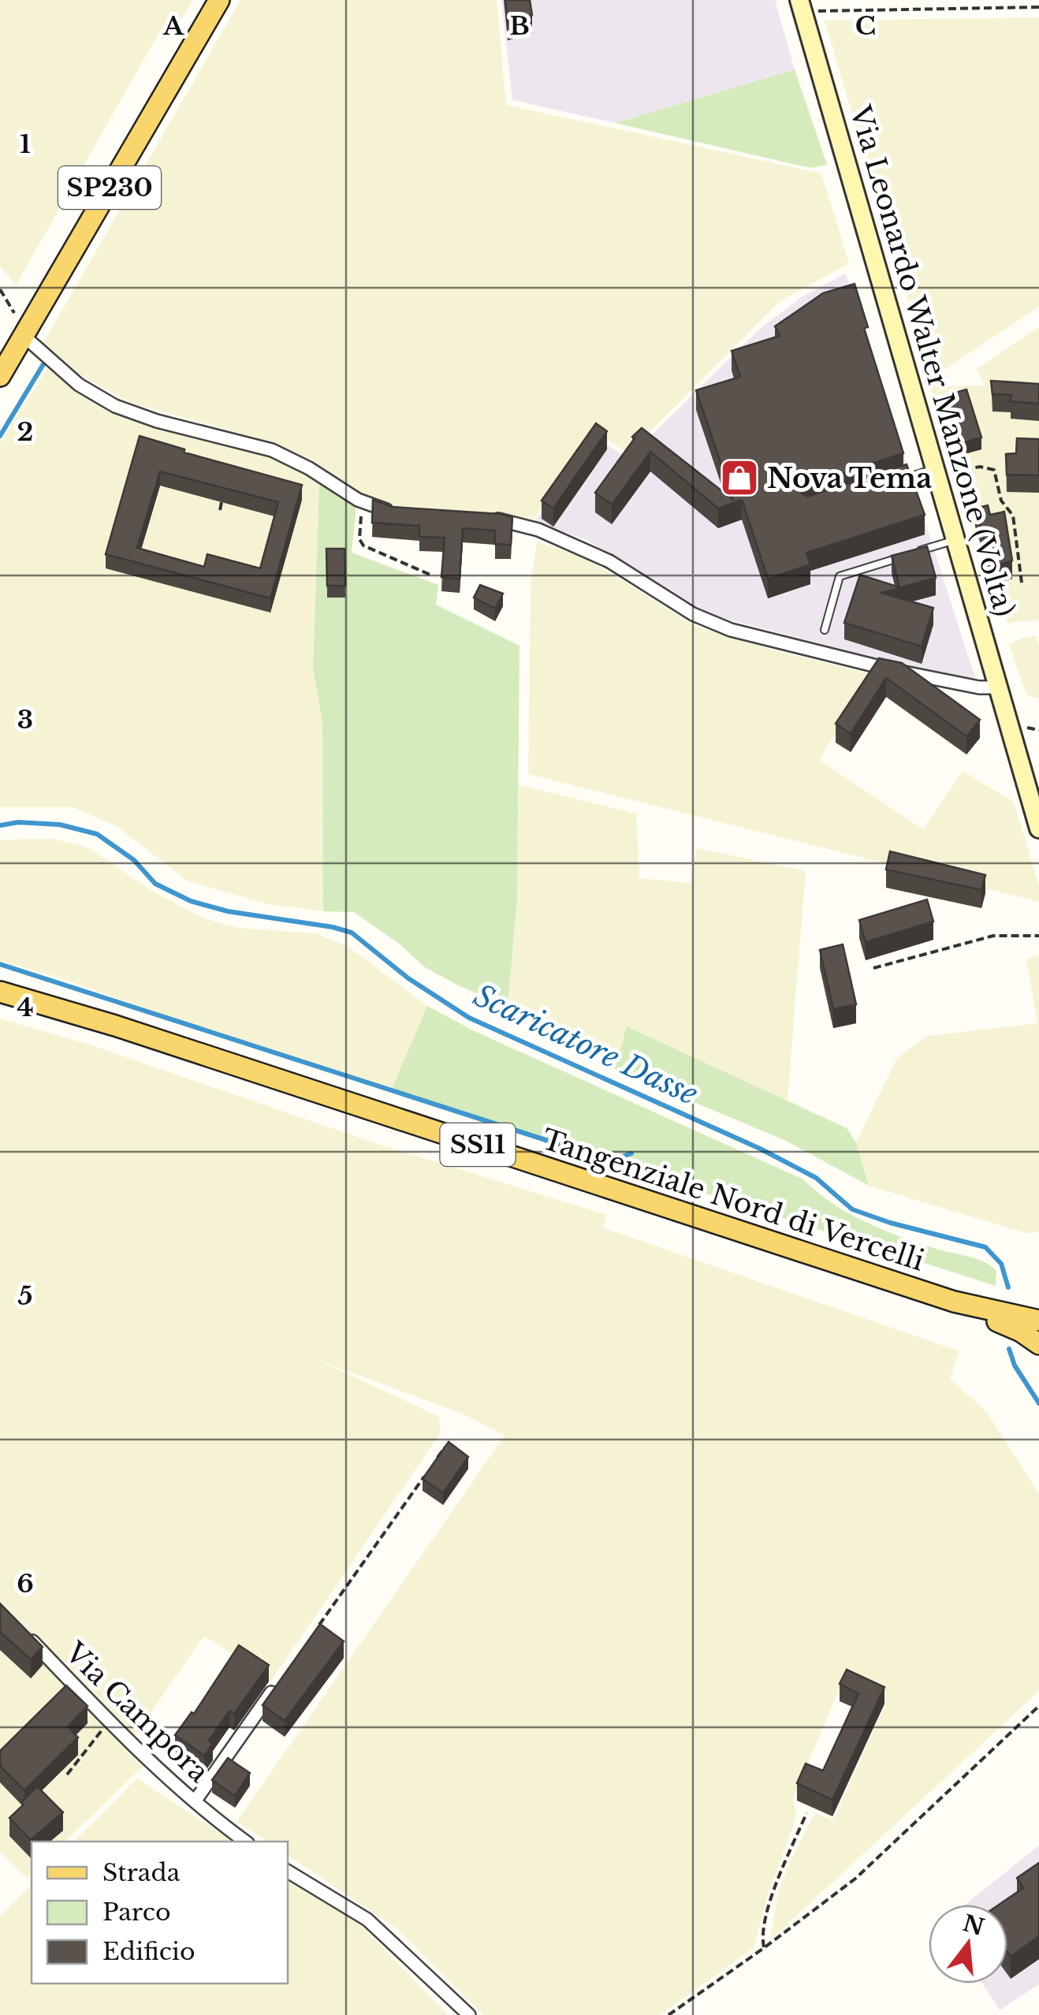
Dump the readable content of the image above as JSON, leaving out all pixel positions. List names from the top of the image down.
{
  "streets": {
    "main road": [
      "SP230",
      "Via Leonardo Walter Manzone (Volta)",
      "SS11",
      "Tangenziale Nord di Vercelli"
    ],
    "street": ["Via Campora"]
  },
  "water": ["Scaricatore Dasse"],
  "places": {
    "shop": ["Nova Tema"]
  },
  "legend": ["Strada", "Parco", "Edificio"],
  "north": "top",
  "grid": {
    "columns": ["A", "B", "C"],
    "rows": [
      "1",
      "2",
      "3",
      "4",
      "5",
      "6"
    ]
  }
}
